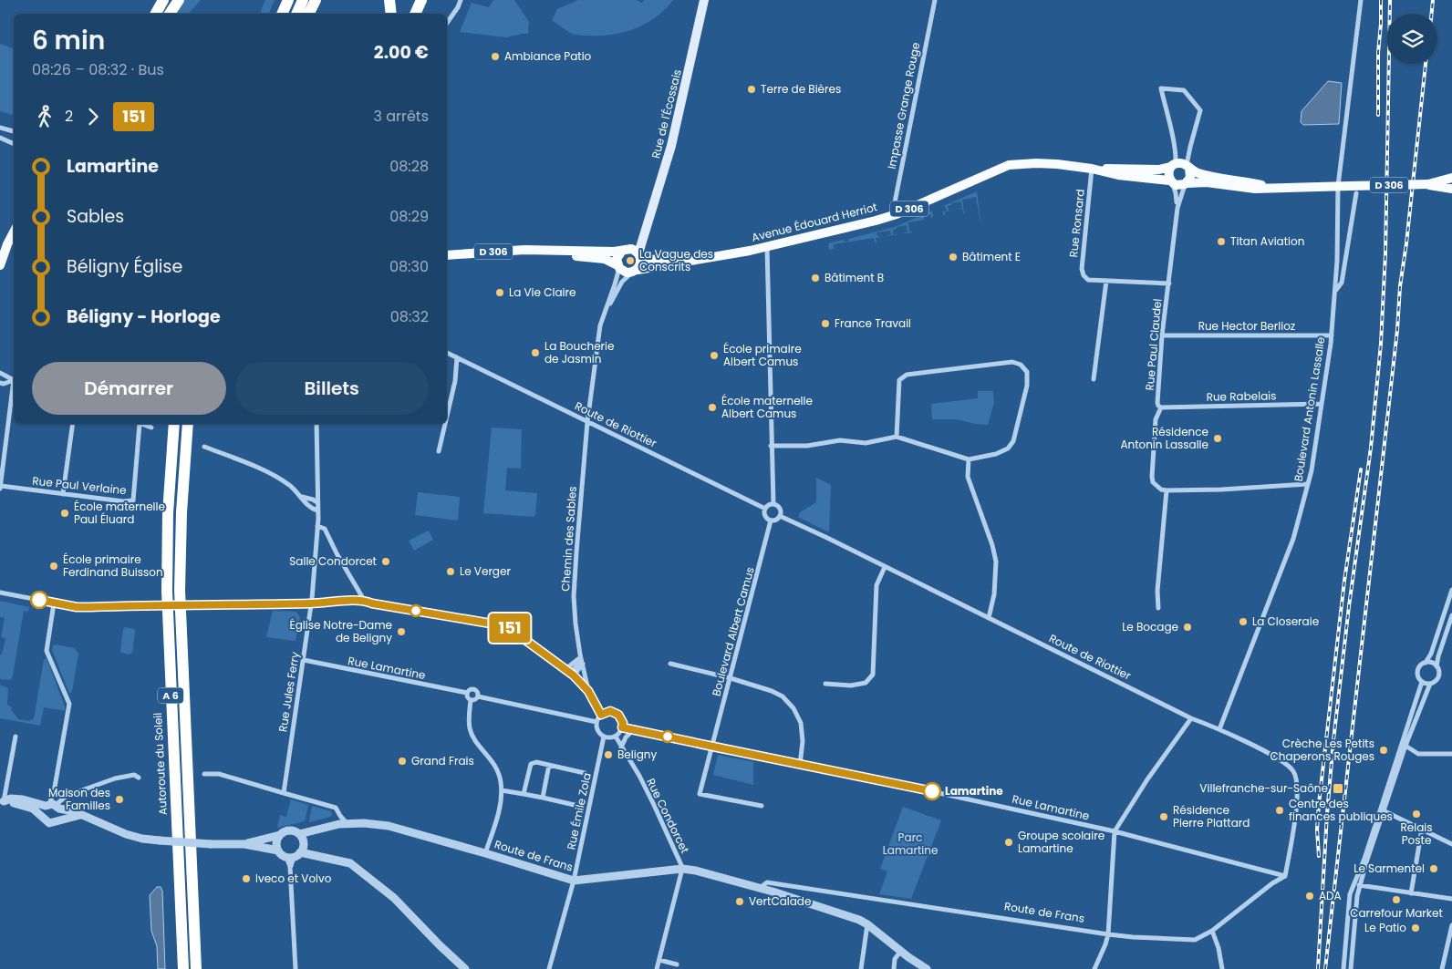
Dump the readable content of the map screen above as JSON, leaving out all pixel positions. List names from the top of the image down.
{
  "streets": {
    "highway": ["A 6", "Autoroute du Soleil"],
    "main road": ["Rue de l'Écossais", "D 306", "Avenue Édouard Herriot"],
    "street": [
      "Impasse Grange Rouge",
      "Rue Ronsard",
      "Rue Hector Berlioz",
      "Rue Paul Claudel",
      "Rue Rabelais",
      "Boulevard Antonin Lassalle",
      "Route de Riottier",
      "Rue Paul Verlaine",
      "Chemin des Sables",
      "Boulevard Albert Camus",
      "Rue Lamartine",
      "Rue Jules Ferry",
      "Rue Émile Zola",
      "Rue Condorcet",
      "Route de Frans"
    ]
  },
  "crossings": [
    ["Impasse Grange Rouge", "Avenue Édouard Herriot"],
    ["Rue de l'Écossais", "D 306"],
    ["Rue de l'Écossais", "Avenue Édouard Herriot"],
    ["D 306", "Avenue Édouard Herriot"],
    ["D 306", "Rue Paul Claudel"],
    ["D 306", "Boulevard Antonin Lassalle"],
    ["Avenue Édouard Herriot", "Rue Ronsard"],
    ["Avenue Édouard Herriot", "Rue Paul Claudel"],
    ["Rue Ronsard", "Rue Paul Claudel"],
    ["Rue Hector Berlioz", "Rue Paul Claudel"],
    ["Rue Hector Berlioz", "Boulevard Antonin Lassalle"],
    ["Rue Paul Claudel", "Rue Rabelais"],
    ["Rue Rabelais", "Boulevard Antonin Lassalle"],
    ["Boulevard Antonin Lassalle", "Route de Riottier"],
    ["Route de Riottier", "Chemin des Sables"],
    ["Route de Riottier", "Boulevard Albert Camus"],
    ["Route de Riottier", "Rue Lamartine"],
    ["Route de Riottier", "Route de Frans"],
    ["Boulevard Albert Camus", "Rue Lamartine"],
    ["Rue Lamartine", "Rue Jules Ferry"],
    ["Rue Lamartine", "Rue Émile Zola"],
    ["Rue Lamartine", "Rue Condorcet"],
    ["Rue Lamartine", "Route de Frans"],
    ["Rue Émile Zola", "Rue Condorcet"],
    ["Rue Émile Zola", "Route de Frans"],
    ["Rue Condorcet", "Route de Frans"]
  ],
  "parks": ["Parc Lamartine"],
  "places": {
    "other": [
      "Ambiance Patio",
      "Terre de Bières",
      "Titan Aviation",
      "Bâtiment E",
      "La Vague des Conscrits",
      "Bâtiment B",
      "La Vie Claire",
      "France Travail",
      "La Boucherie de Jasmin",
      "École primaire Albert Camus",
      "École maternelle Albert Camus",
      "Résidence Antonin Lassalle",
      "École maternelle Paul Éluard",
      "Salle Condorcet",
      "École primaire Ferdinand Buisson",
      "Le Verger",
      "La Closeraie",
      "Le Bocage",
      "Église Notre-Dame de Beligny",
      "Crèche Les Petits Chaperons Rouges",
      "Beligny",
      "Grand Frais",
      "Lamartine",
      "Maison des Familles",
      "Centre des finances publiques",
      "Relais Poste",
      "Résidence Pierre Plattard",
      "Groupe scolaire Lamartine",
      "Le Sarmentel",
      "Iveco et Volvo",
      "ADA",
      "Carrefour Market",
      "VertCalade",
      "Le Patio"
    ],
    "transit": ["Villefranche-sur-Saône"]
  },
  "lines": ["bus line 151"],
  "page": {
    "on_map": "151",
    "heading": ["6 min", "08:26 – 08:32 · Bus", "2.00 €"],
    "legs": ["2", "151", "3 arrêts"],
    "list": [
      {
        "name": "Lamartine",
        "value": "08:28"
      },
      {
        "name": "Sables",
        "value": "08:29"
      },
      {
        "name": "Béligny Église",
        "value": "08:30"
      },
      {
        "name": "Béligny - Horloge",
        "value": "08:32"
      }
    ],
    "buttons": ["Démarrer", "Billets"]
  }
}
